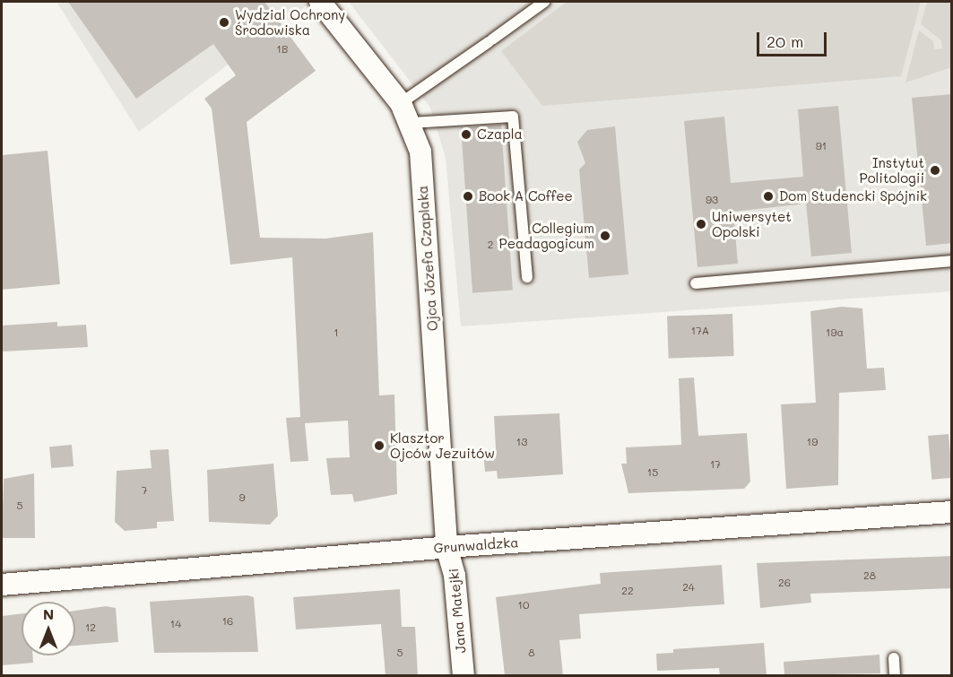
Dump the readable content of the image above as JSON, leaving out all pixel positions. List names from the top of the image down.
{
  "streets": {
    "street": ["Ojca Józefa Czaplaka", "Grunwaldzka", "Jana Matejki"]
  },
  "crossings": [
    ["Ojca Józefa Czaplaka", "Grunwaldzka"],
    ["Ojca Józefa Czaplaka", "Jana Matejki"],
    ["Grunwaldzka", "Jana Matejki"]
  ],
  "places": [
    "Wydzial Ochrony Środowiska",
    "Czapla",
    "Instytut Politologii",
    "Book A Coffee",
    "Dom Studencki Spójnik",
    "Uniwersytet Opolski",
    "Collegium Peadagogicum",
    "Klasztor Ojców Jezuitów"
  ],
  "house_numbers": [
    "1B",
    "91",
    "93",
    "2",
    "17A",
    "1",
    "19a",
    "13",
    "19",
    "17",
    "15",
    "7",
    "9",
    "5",
    "28",
    "26",
    "24",
    "22",
    "10",
    "16",
    "14",
    "12",
    "5",
    "8"
  ],
  "scale_bar": "20 m",
  "north": "top"
}
